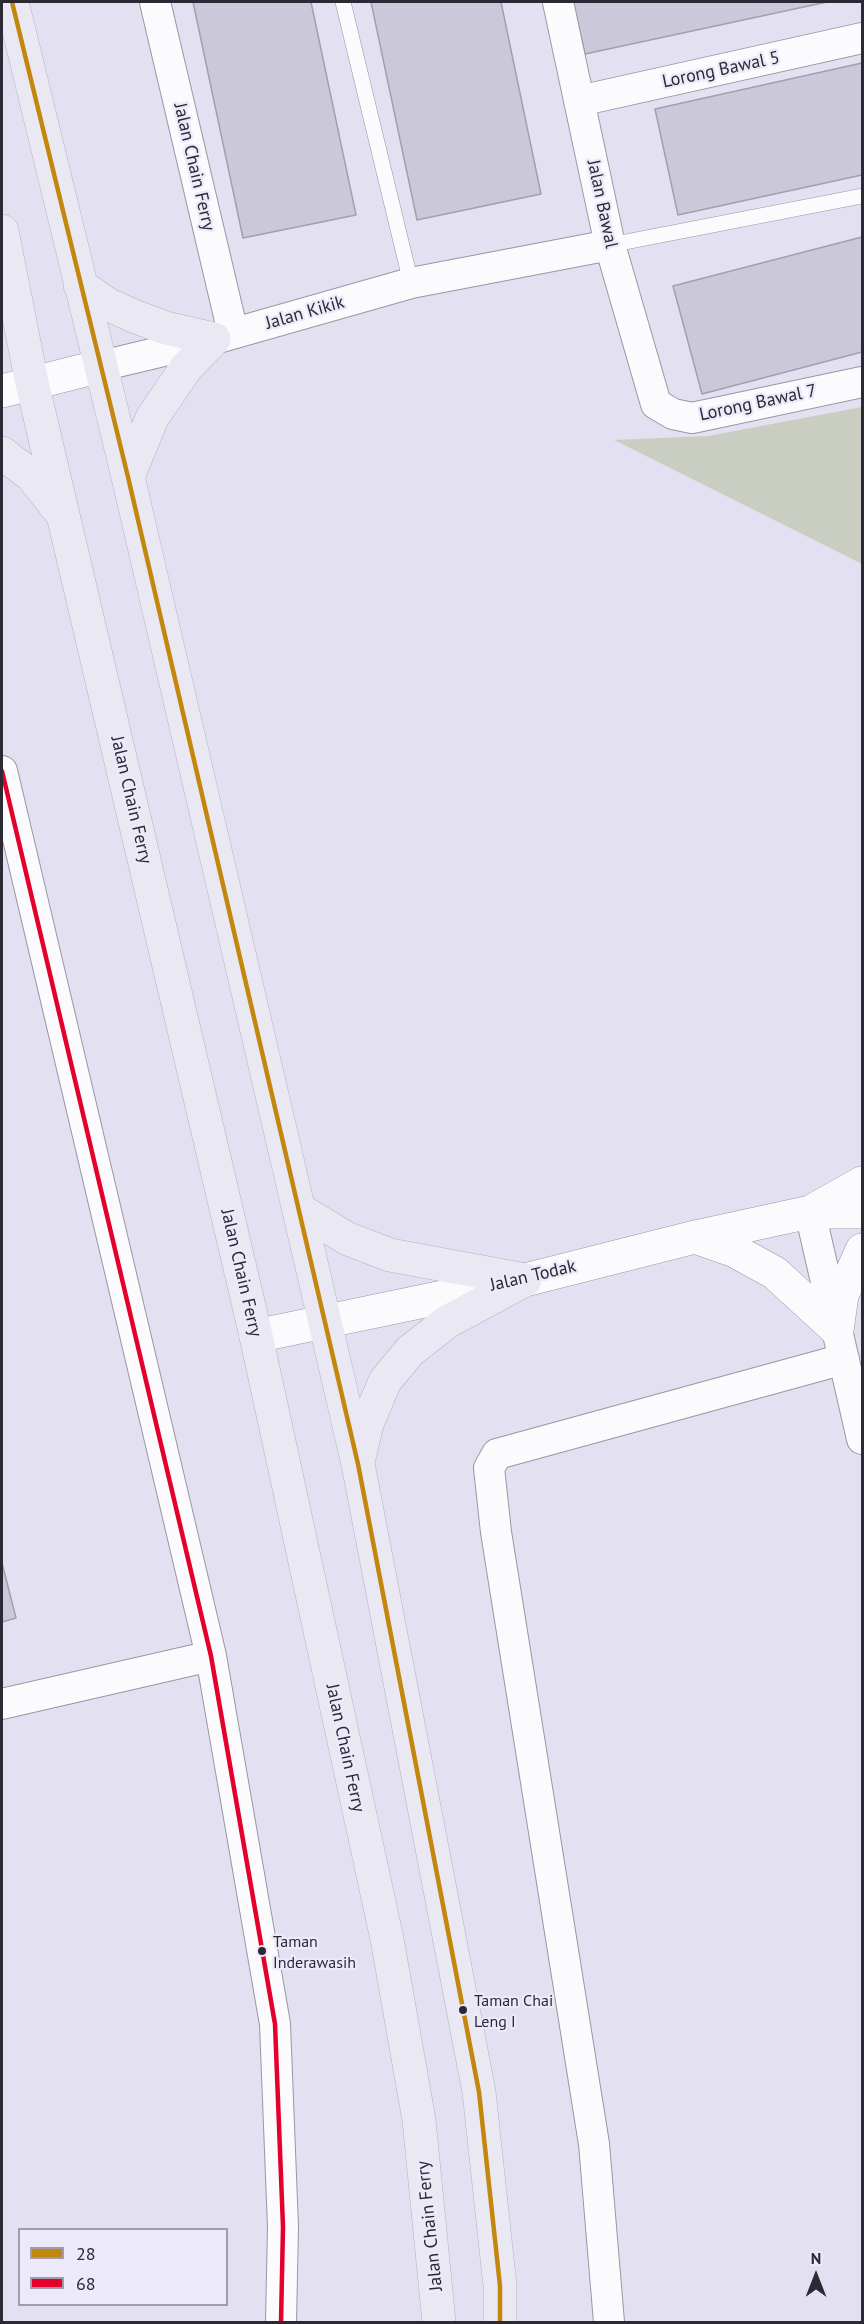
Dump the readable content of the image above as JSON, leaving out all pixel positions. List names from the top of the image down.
{
  "streets": {
    "highway": ["Jalan Chain Ferry"],
    "main road": ["Jalan Kikik", "Jalan Todak"],
    "street": ["Lorong Bawal 5", "Jalan Bawal", "Lorong Bawal 7"]
  },
  "crossings": [
    ["Lorong Bawal 5", "Jalan Bawal"],
    ["Jalan Chain Ferry", "Jalan Kikik"],
    ["Jalan Chain Ferry", "Jalan Todak"],
    ["Jalan Bawal", "Jalan Kikik"],
    ["Jalan Bawal", "Lorong Bawal 7"]
  ],
  "places": ["Taman Inderawasih", "Taman Chai Leng I"],
  "lines": ["transit line 28", "transit line 68"],
  "legend": ["28", "68"],
  "north": "top"
}
